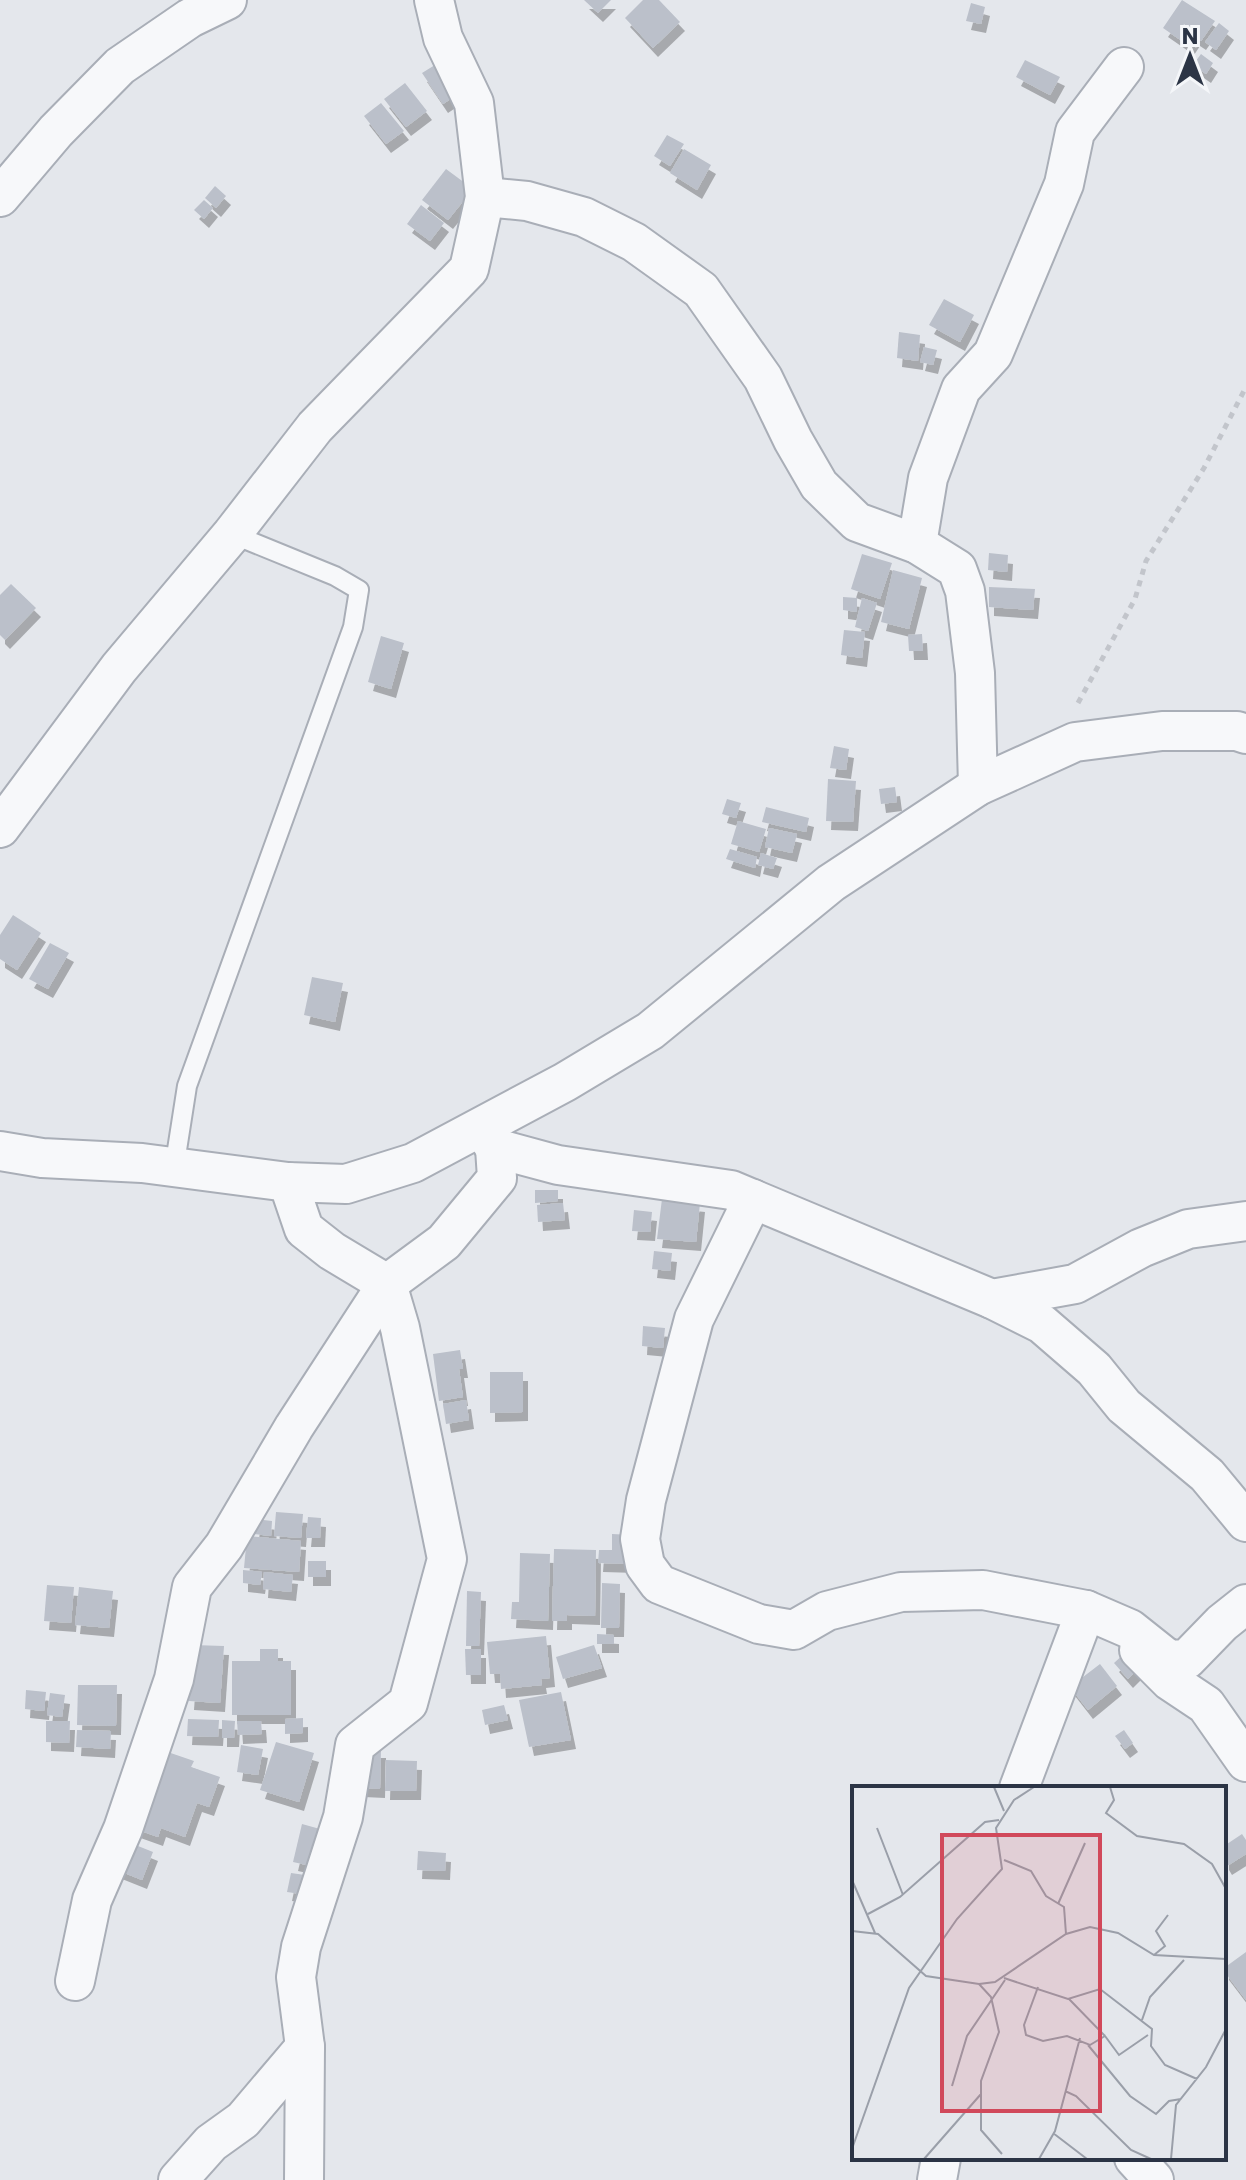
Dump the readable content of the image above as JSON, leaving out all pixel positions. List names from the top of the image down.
{
  "north": "top"
}
